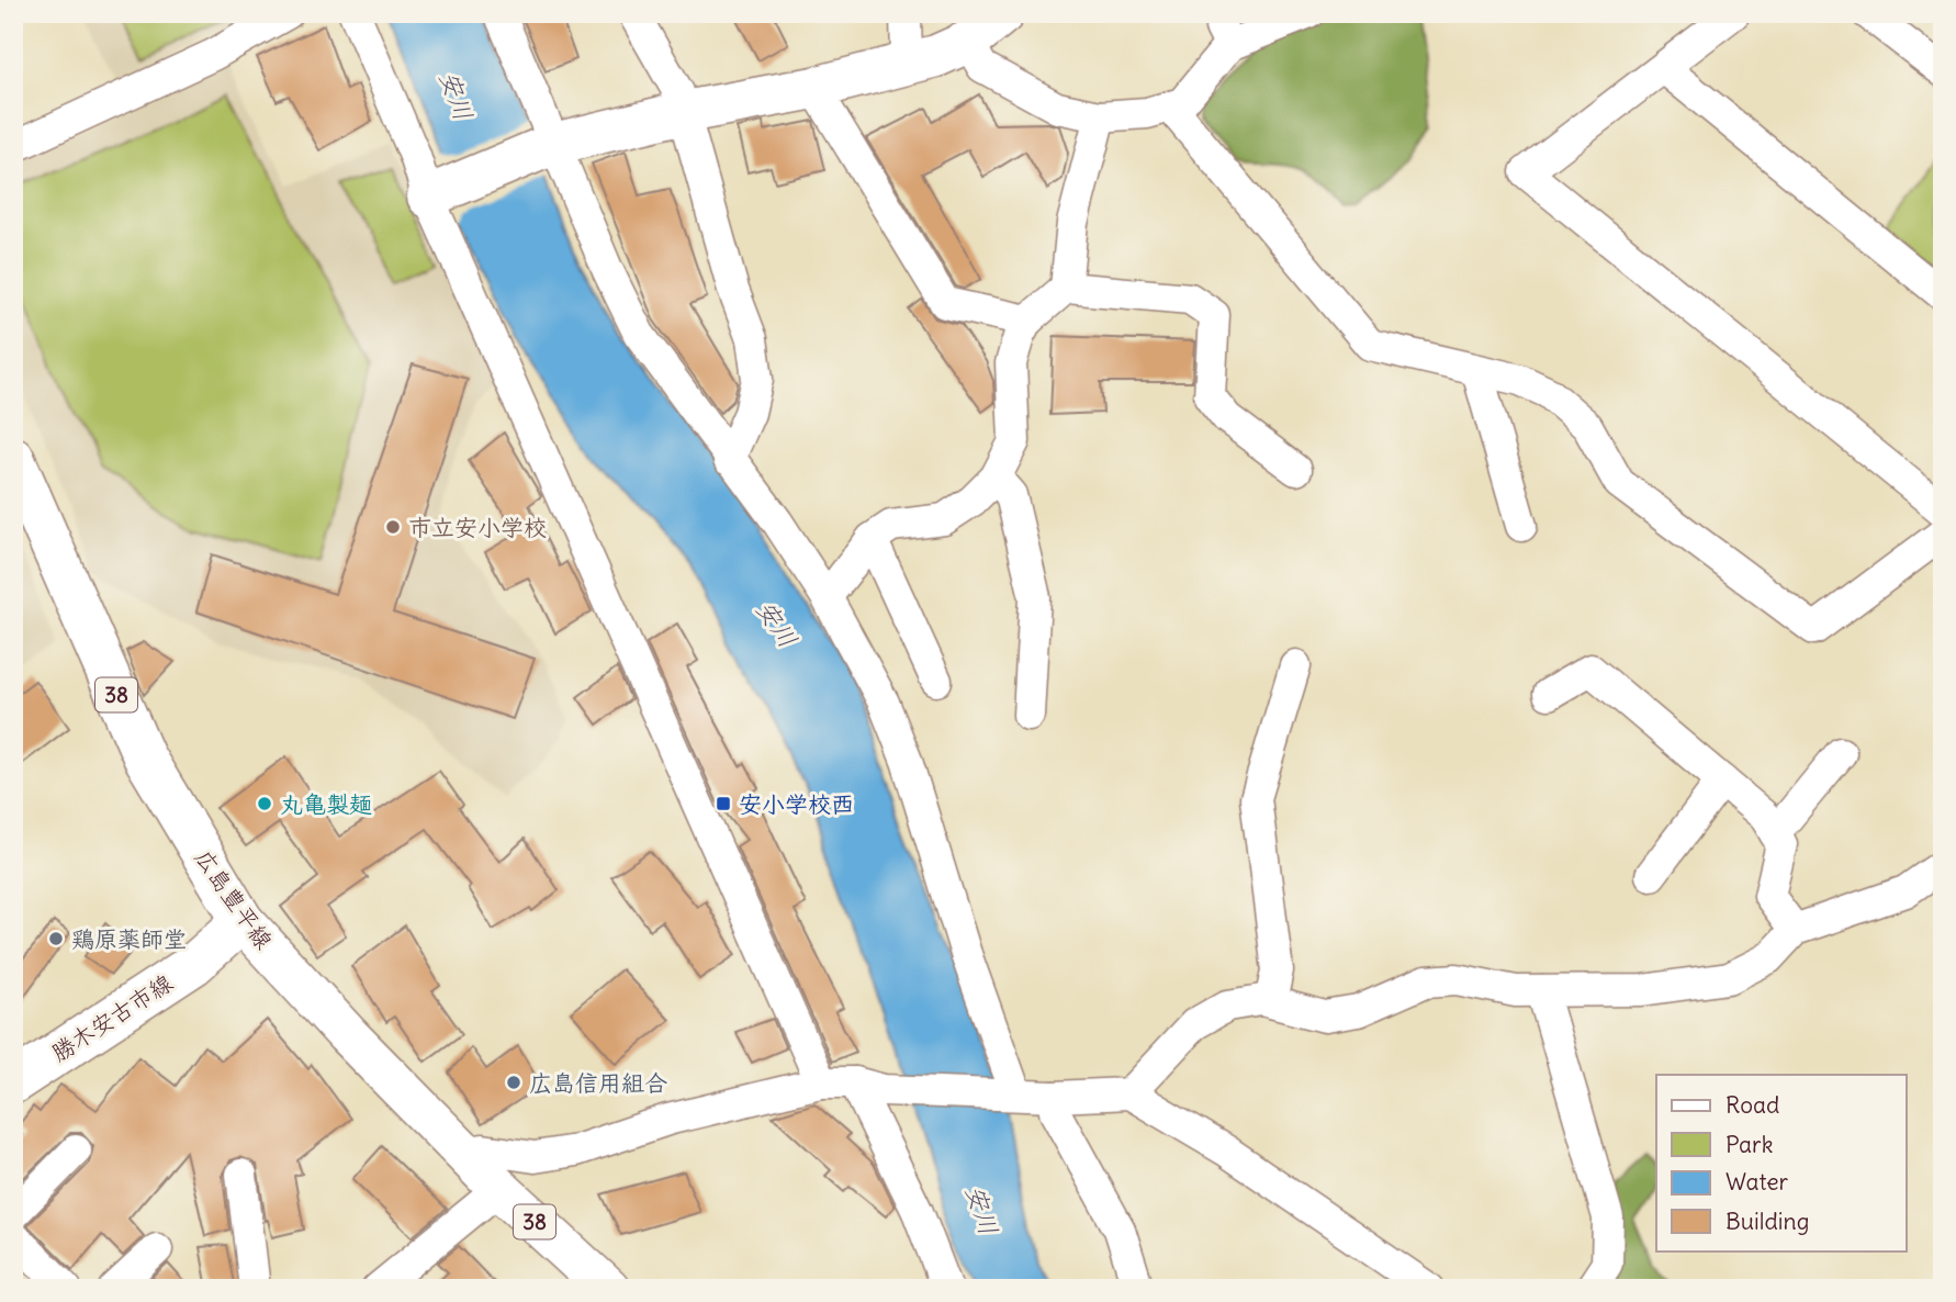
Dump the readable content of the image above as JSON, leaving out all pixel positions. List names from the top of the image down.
{
  "streets": {
    "main road": ["38", "広島豊平線", "勝木安古市線"]
  },
  "crossings": [
    ["広島豊平線", "勝木安古市線"]
  ],
  "water": ["安川"],
  "places": {
    "other": [
      "市立安小学校",
      "丸亀製麺",
      "鶏原薬師堂",
      "広島信用組合"
    ],
    "transit": ["安小学校西"]
  },
  "legend": [
    "Road",
    "Park",
    "Water",
    "Building"
  ]
}
